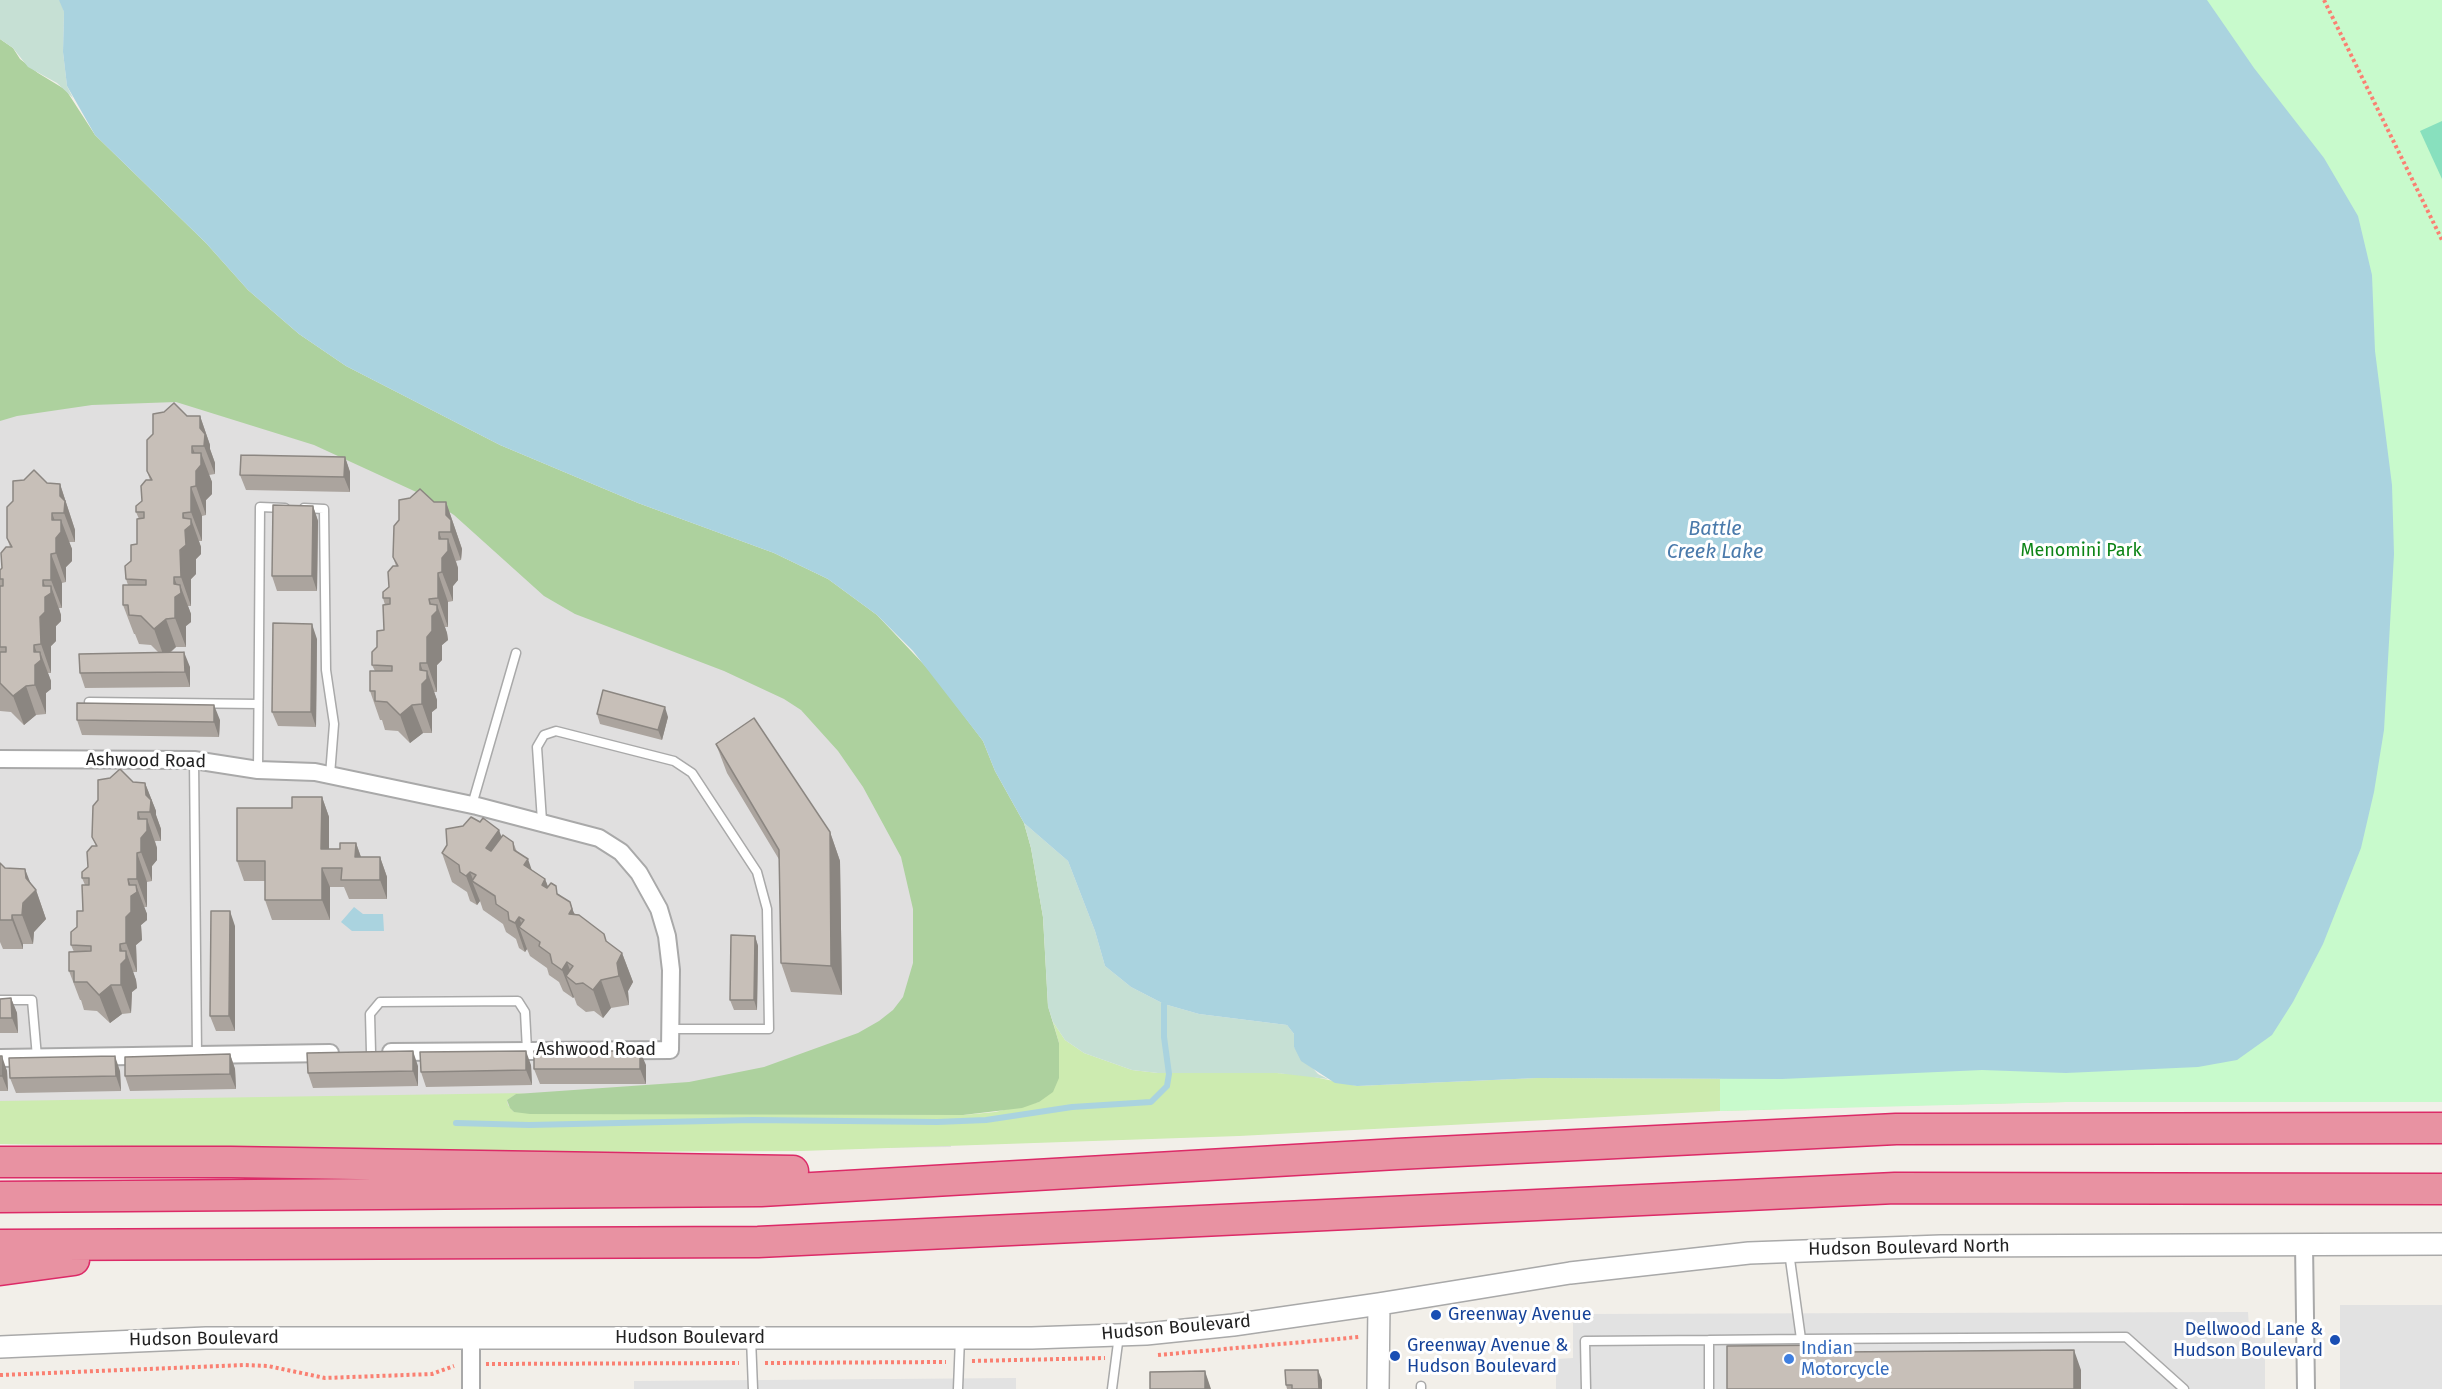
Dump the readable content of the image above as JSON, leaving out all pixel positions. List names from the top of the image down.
{
  "streets": {
    "street": ["Ashwood Road", "Hudson Boulevard North", "Hudson Boulevard"]
  },
  "crossings": [
    ["Hudson Boulevard North", "Hudson Boulevard"]
  ],
  "water": ["Battle Creek Lake"],
  "parks": ["Menomini Park"],
  "places": [
    "Greenway Avenue",
    "Dellwood Lane & Hudson Boulevard",
    "Greenway Avenue & Hudson Boulevard",
    "Indian Motorcycle"
  ]
}
